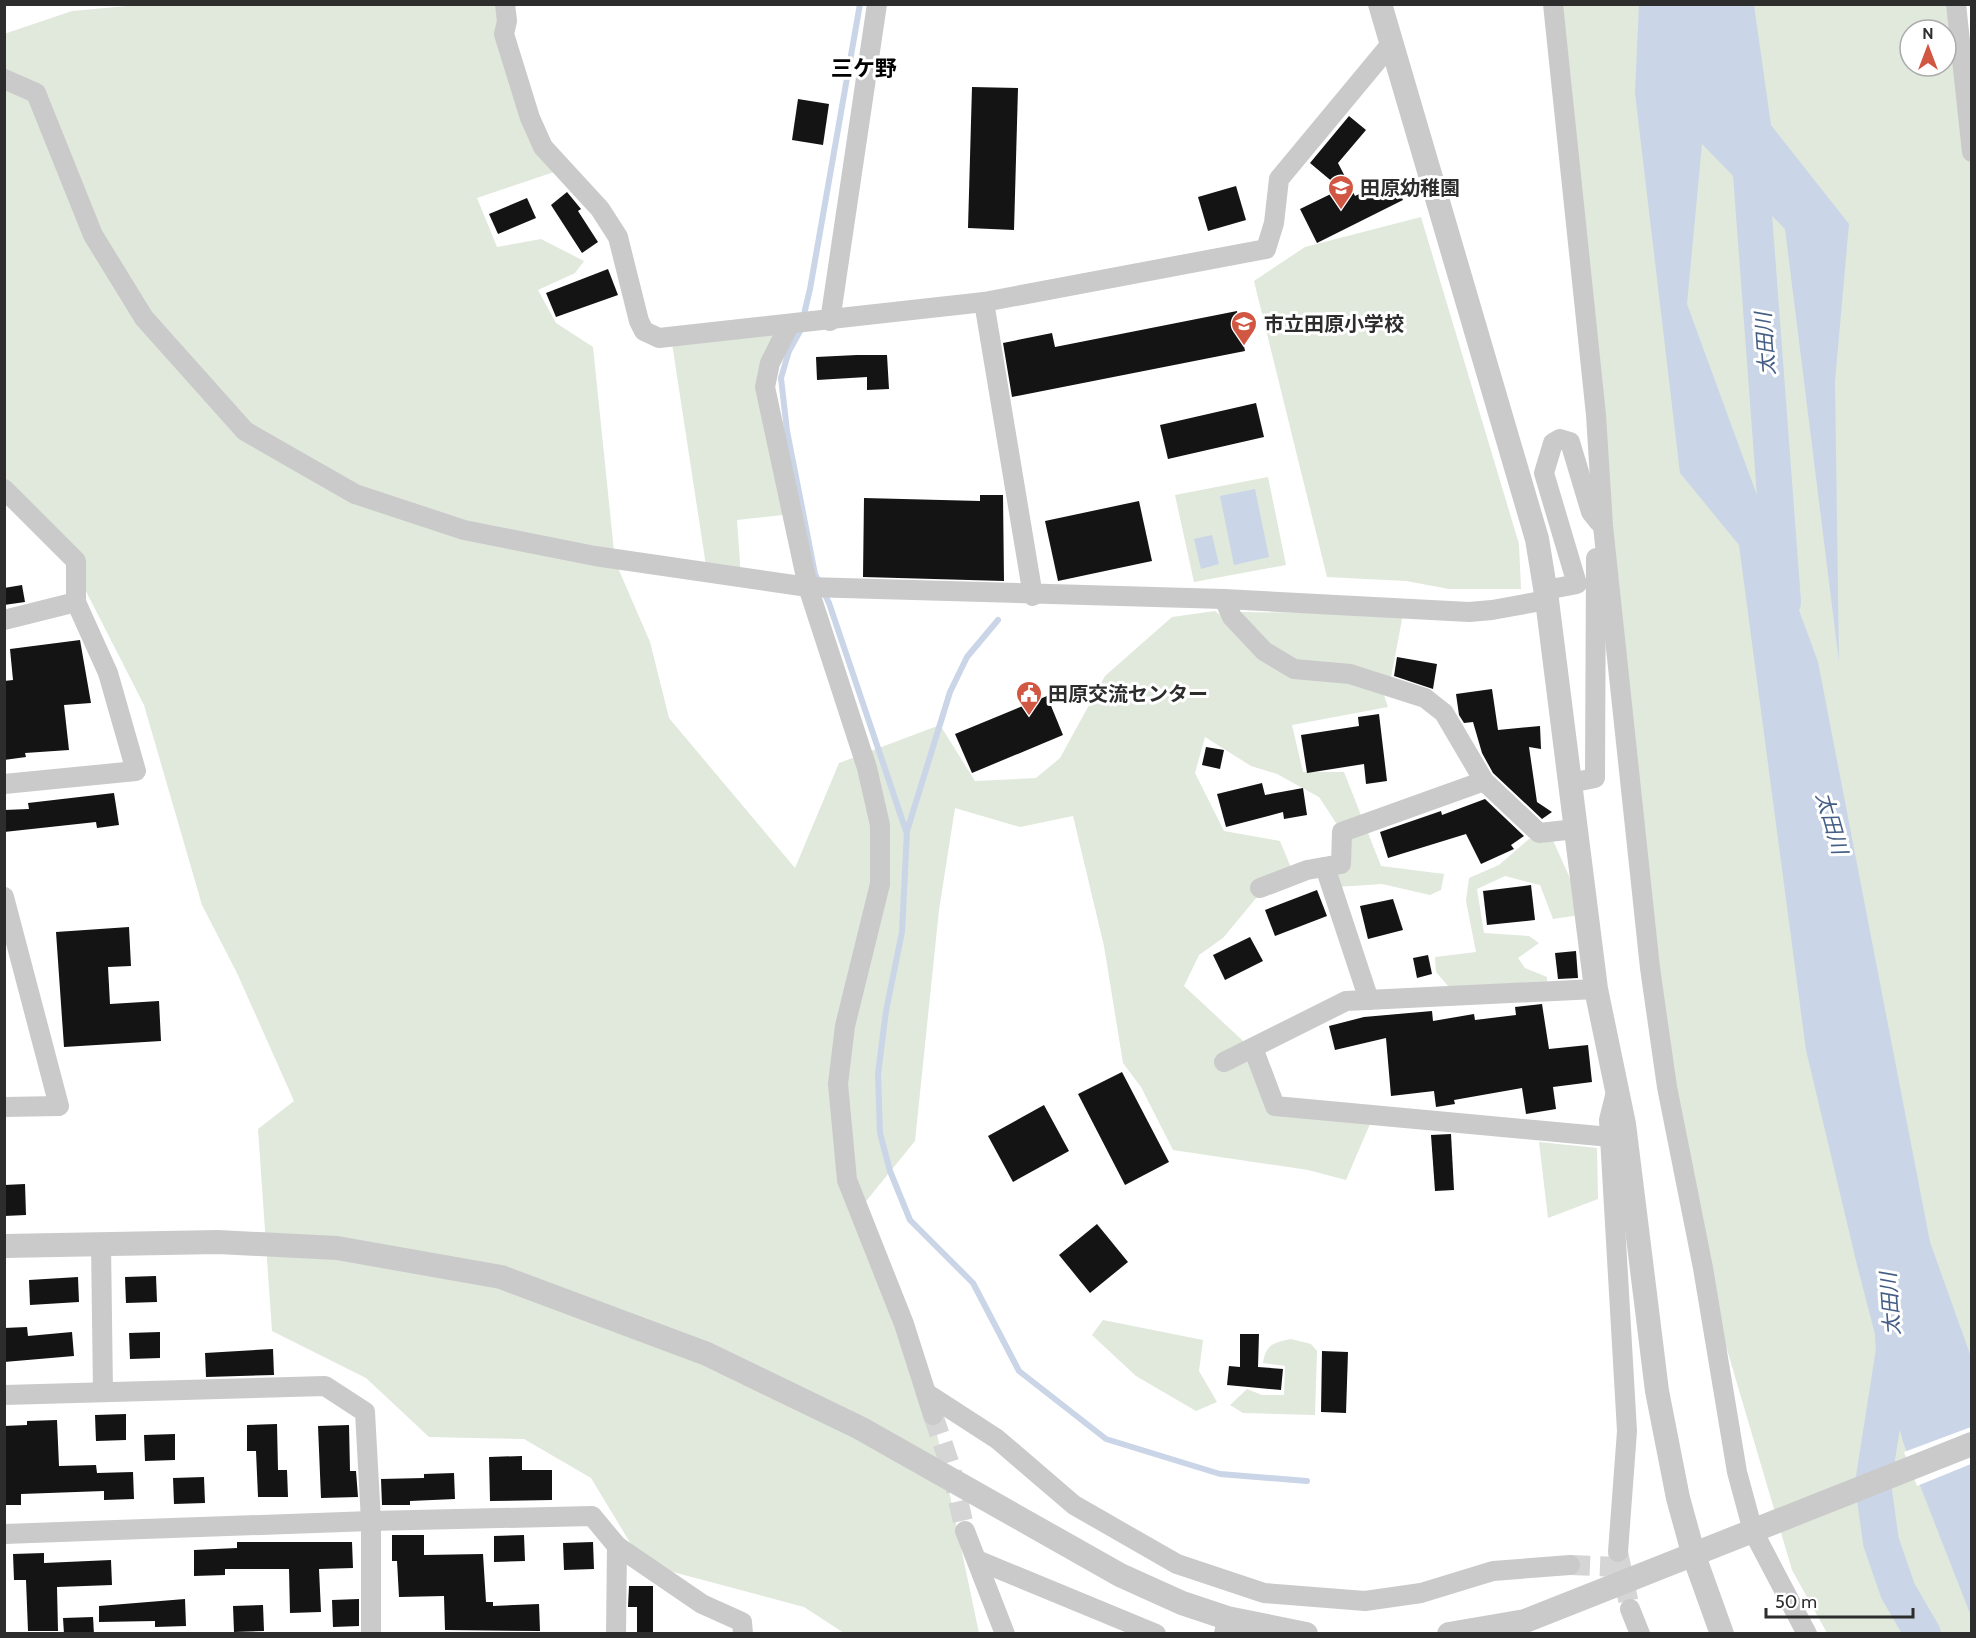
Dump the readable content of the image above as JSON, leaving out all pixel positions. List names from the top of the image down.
{
  "districts": ["三ケ野"],
  "water": ["太田川"],
  "places": {
    "school or university": ["田原幼稚園", "市立田原小学校"],
    "public building": ["田原交流センター"]
  },
  "scale_bar": "50 m",
  "north": "top"
}
